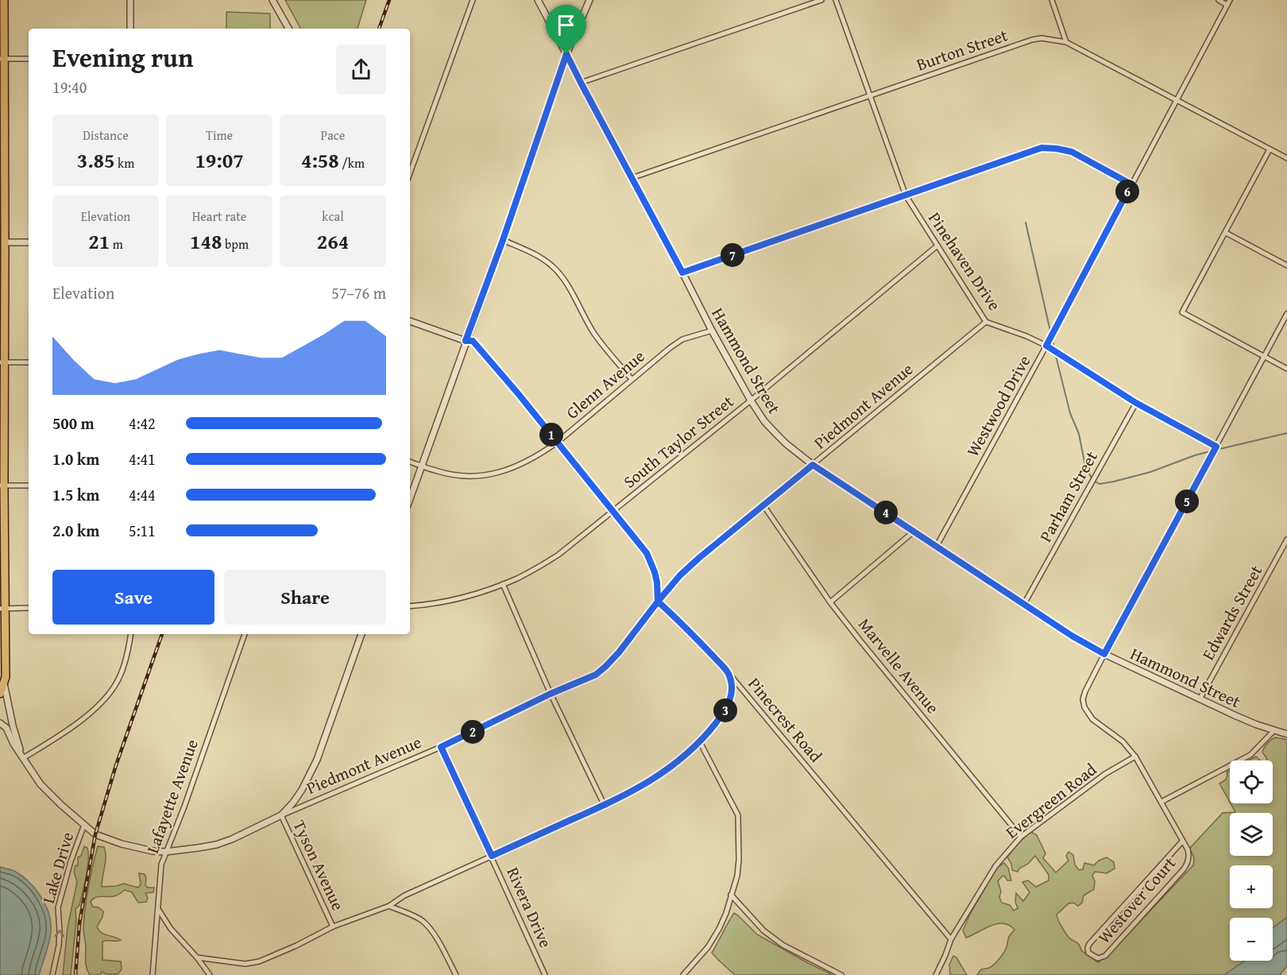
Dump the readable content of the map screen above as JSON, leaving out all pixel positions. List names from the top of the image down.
{
  "streets": {
    "street": [
      "Burton Street",
      "Pinehaven Drive",
      "Hammond Street",
      "Glenn Avenue",
      "Piedmont Avenue",
      "Westwood Drive",
      "South Taylor Street",
      "Parham Street",
      "Edwards Street",
      "Marvelle Avenue",
      "Pinecrest Road",
      "Lafayette Avenue",
      "Evergreen Road",
      "Tyson Avenue",
      "Lake Drive",
      "Westover Court",
      "Rivera Drive"
    ]
  },
  "crossings": [
    ["Burton Street", "Pinehaven Drive"],
    ["Burton Street", "Hammond Street"],
    ["Burton Street", "Westwood Drive"],
    ["Pinehaven Drive", "Piedmont Avenue"],
    ["Pinehaven Drive", "Westwood Drive"],
    ["Pinehaven Drive", "South Taylor Street"],
    ["Pinehaven Drive", "Parham Street"],
    ["Hammond Street", "Glenn Avenue"],
    ["Hammond Street", "Piedmont Avenue"],
    ["Hammond Street", "Westwood Drive"],
    ["Hammond Street", "South Taylor Street"],
    ["Hammond Street", "Parham Street"],
    ["Hammond Street", "Edwards Street"],
    ["Piedmont Avenue", "Marvelle Avenue"],
    ["Piedmont Avenue", "Pinecrest Road"],
    ["Piedmont Avenue", "Lafayette Avenue"],
    ["Piedmont Avenue", "Tyson Avenue"],
    ["Piedmont Avenue", "Lake Drive"],
    ["Piedmont Avenue", "Rivera Drive"],
    ["Marvelle Avenue", "Evergreen Road"],
    ["Pinecrest Road", "Evergreen Road"]
  ],
  "one_way": ["Lake Drive"],
  "page": {
    "heading": ["Evening run", "19:40"],
    "stats": [
      ["Distance", "3.85 km"],
      ["Time", "19:07"],
      ["Pace", "4:58 /km"],
      ["Elevation", "21 m"],
      ["Heart rate", "148 bpm"],
      ["kcal", "264"]
    ],
    "pins": [
      "6",
      "7",
      "1",
      "5",
      "4",
      "3",
      "2"
    ],
    "chart": ["Elevation", "57–76 m"],
    "list": [
      {
        "name": "500 m",
        "note": "4:42"
      },
      {
        "name": "1.0 km",
        "note": "4:41"
      },
      {
        "name": "1.5 km",
        "note": "4:44"
      },
      {
        "name": "2.0 km",
        "note": "5:11"
      }
    ],
    "buttons": ["Save", "Share"],
    "map_buttons": ["+", "−"]
  }
}
